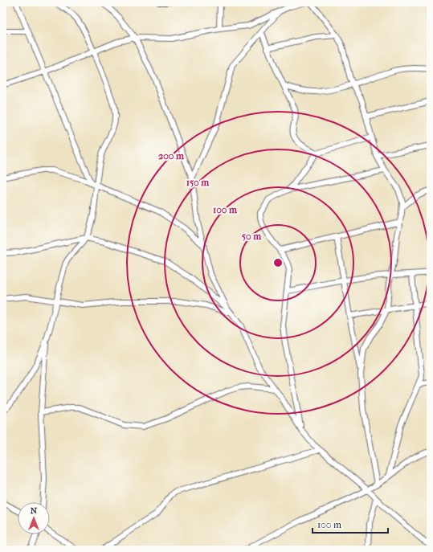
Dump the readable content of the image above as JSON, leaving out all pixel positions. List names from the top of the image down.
{
  "scale_bar": "100 m",
  "north": "top",
  "rings": [
    "200 m",
    "150 m",
    "100 m",
    "50 m"
  ]
}
